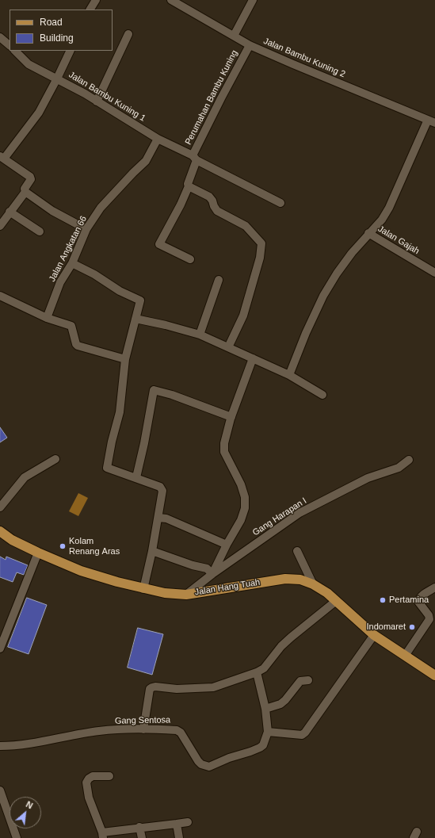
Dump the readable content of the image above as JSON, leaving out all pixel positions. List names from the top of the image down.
{
  "streets": {
    "main road": ["Jalan Hang Tuah"],
    "street": [
      "Jalan Bambu Kuning 2",
      "Jalan Bambu Kuning 1",
      "Perumahan Bambu Kuning",
      "Jalan Gajah",
      "Jalan Angkatan 66",
      "Gang Harapan I",
      "Gang Sentosa"
    ]
  },
  "crossings": [
    ["Jalan Bambu Kuning 2", "Perumahan Bambu Kuning"],
    ["Jalan Bambu Kuning 1", "Perumahan Bambu Kuning"],
    ["Jalan Bambu Kuning 1", "Jalan Angkatan 66"],
    ["Gang Harapan I", "Jalan Hang Tuah"]
  ],
  "places": ["Kolam Renang Aras", "Pertamina", "Indomaret"],
  "legend": ["Road", "Building"],
  "north": "top right"
}
